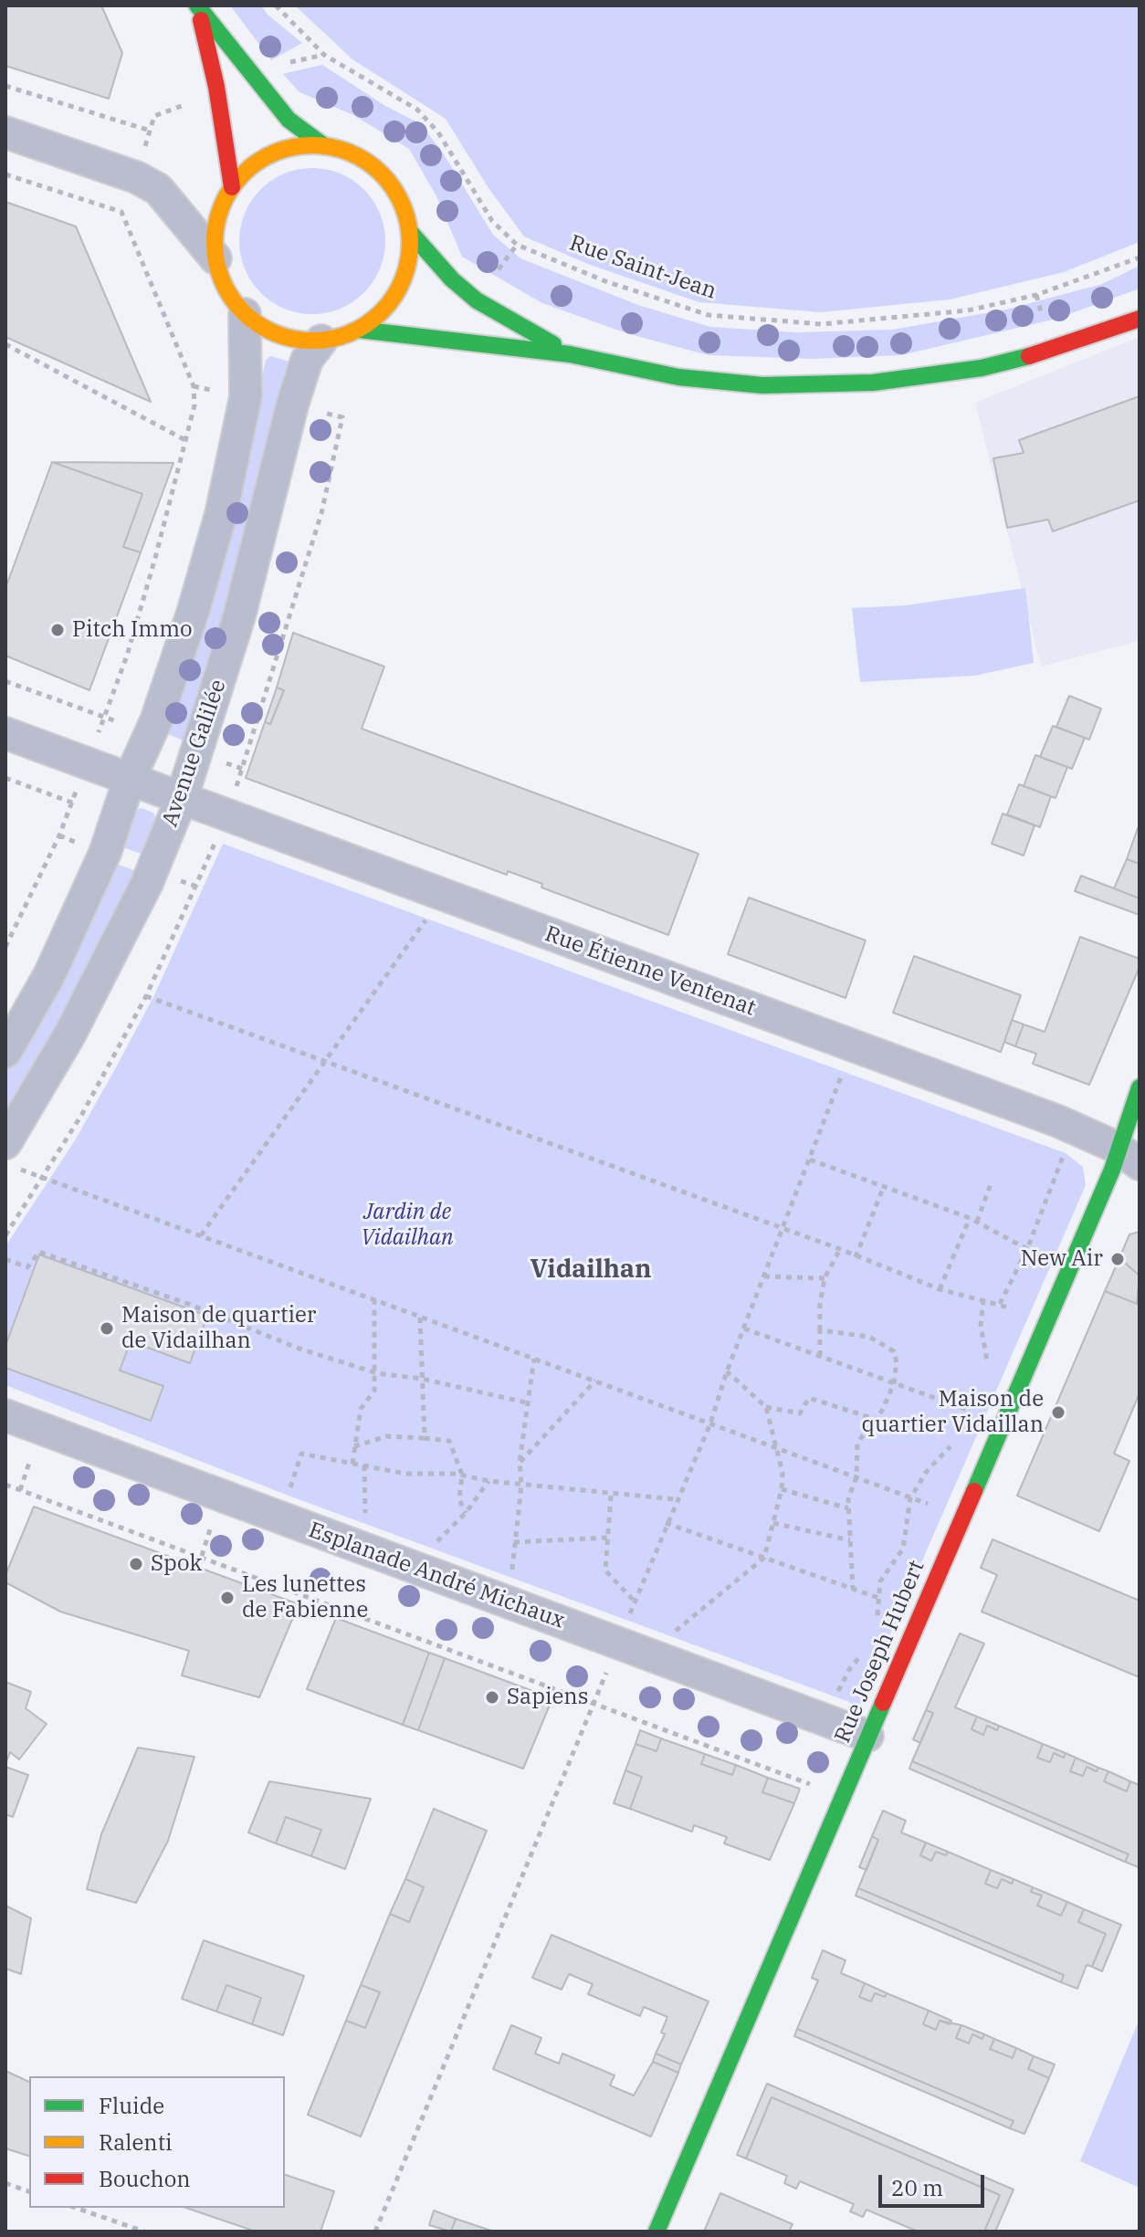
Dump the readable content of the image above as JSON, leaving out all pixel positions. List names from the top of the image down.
{
  "streets": {
    "street": [
      "Avenue Galilée",
      "Rue Étienne Ventenat",
      "Esplanade André Michaux",
      "Rue Joseph Hubert"
    ],
    "path": ["Rue Saint-Jean"]
  },
  "crossings": [
    ["Avenue Galilée", "Rue Étienne Ventenat"],
    ["Rue Étienne Ventenat", "Rue Joseph Hubert"],
    ["Esplanade André Michaux", "Rue Joseph Hubert"]
  ],
  "districts": ["Vidailhan"],
  "parks": ["Jardin de Vidailhan"],
  "places": [
    "Pitch Immo",
    "New Air",
    "Maison de quartier de Vidailhan",
    "Maison de quartier Vidaillan",
    "Spok",
    "Les lunettes de Fabienne",
    "Sapiens"
  ],
  "legend": ["Fluide", "Ralenti", "Bouchon"],
  "scale_bar": "20 m"
}
